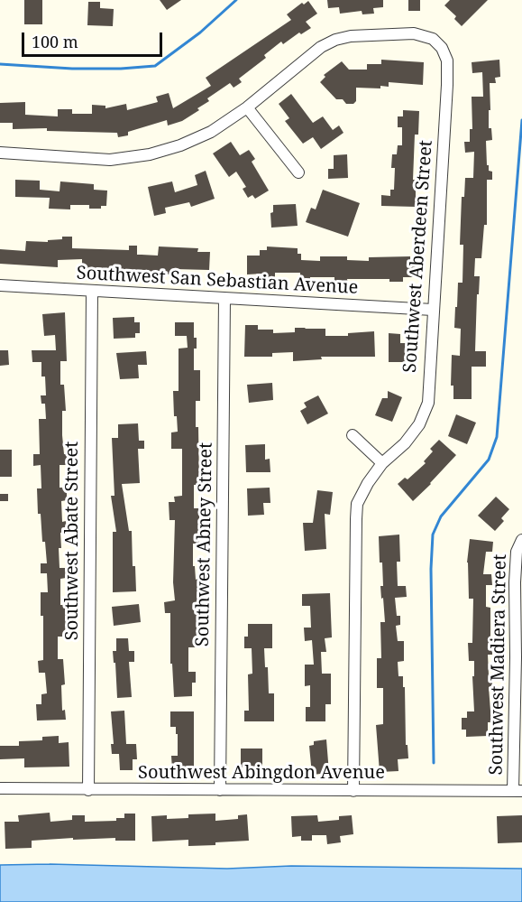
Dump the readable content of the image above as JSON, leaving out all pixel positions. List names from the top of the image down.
{
  "streets": {
    "street": [
      "Southwest Aberdeen Street",
      "Southwest San Sebastian Avenue",
      "Southwest Abate Street",
      "Southwest Abney Street",
      "Southwest Madiera Street",
      "Southwest Abingdon Avenue"
    ]
  },
  "crossings": [
    ["Southwest Aberdeen Street", "Southwest San Sebastian Avenue"],
    ["Southwest Aberdeen Street", "Southwest Abingdon Avenue"],
    ["Southwest San Sebastian Avenue", "Southwest Abate Street"],
    ["Southwest San Sebastian Avenue", "Southwest Abney Street"],
    ["Southwest Abate Street", "Southwest Abingdon Avenue"],
    ["Southwest Abney Street", "Southwest Abingdon Avenue"],
    ["Southwest Madiera Street", "Southwest Abingdon Avenue"]
  ],
  "scale_bar": "100 m"
}
